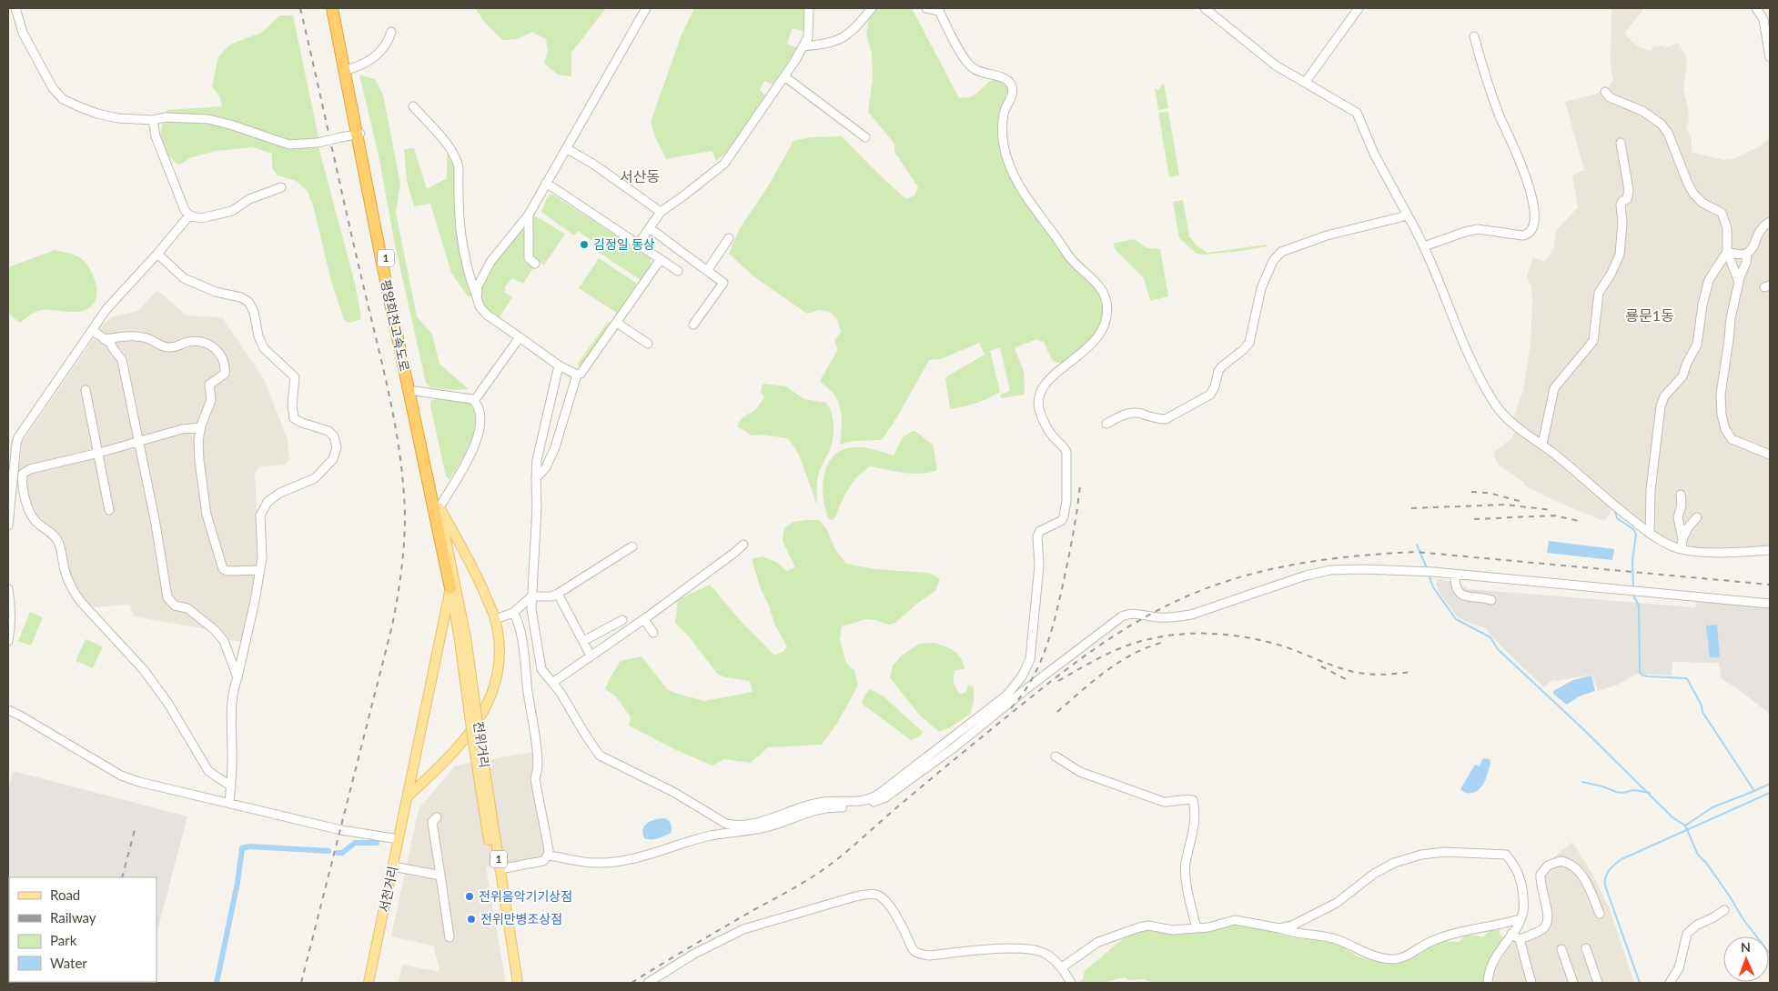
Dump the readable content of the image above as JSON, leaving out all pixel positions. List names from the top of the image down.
{
  "streets": {
    "highway": ["1", "평양희천고속도로"],
    "main road": ["전위거리", "서천거리"]
  },
  "crossings": [
    ["평양희천고속도로", "전위거리"],
    ["평양희천고속도로", "서천거리"],
    ["전위거리", "서천거리"]
  ],
  "districts": ["서산동", "룡문1동"],
  "places": ["김정일 동상", "전위음악기기상점", "전위만병조상점"],
  "legend": [
    "Road",
    "Railway",
    "Park",
    "Water"
  ],
  "north": "top"
}
